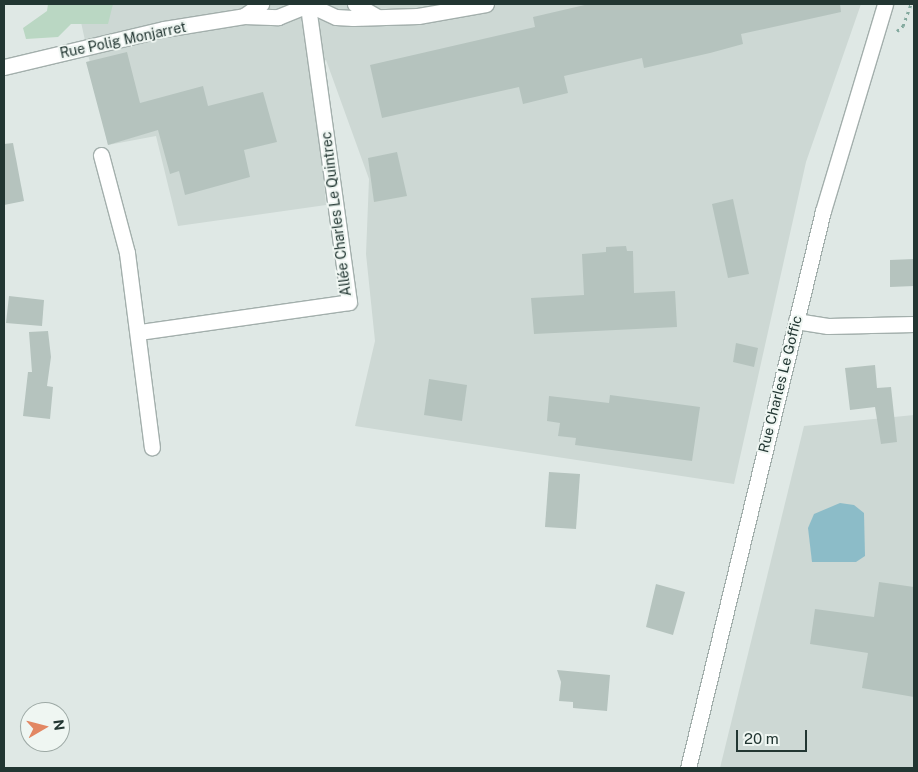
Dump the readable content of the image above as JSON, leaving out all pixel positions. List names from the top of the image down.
{
  "streets": {
    "street": ["Rue Polig Monjarret", "Allée Charles Le Quintrec", "Rue Charles Le Goffic"]
  },
  "crossings": [
    ["Rue Polig Monjarret", "Allée Charles Le Quintrec"]
  ],
  "scale_bar": "20 m",
  "north": "right"
}
